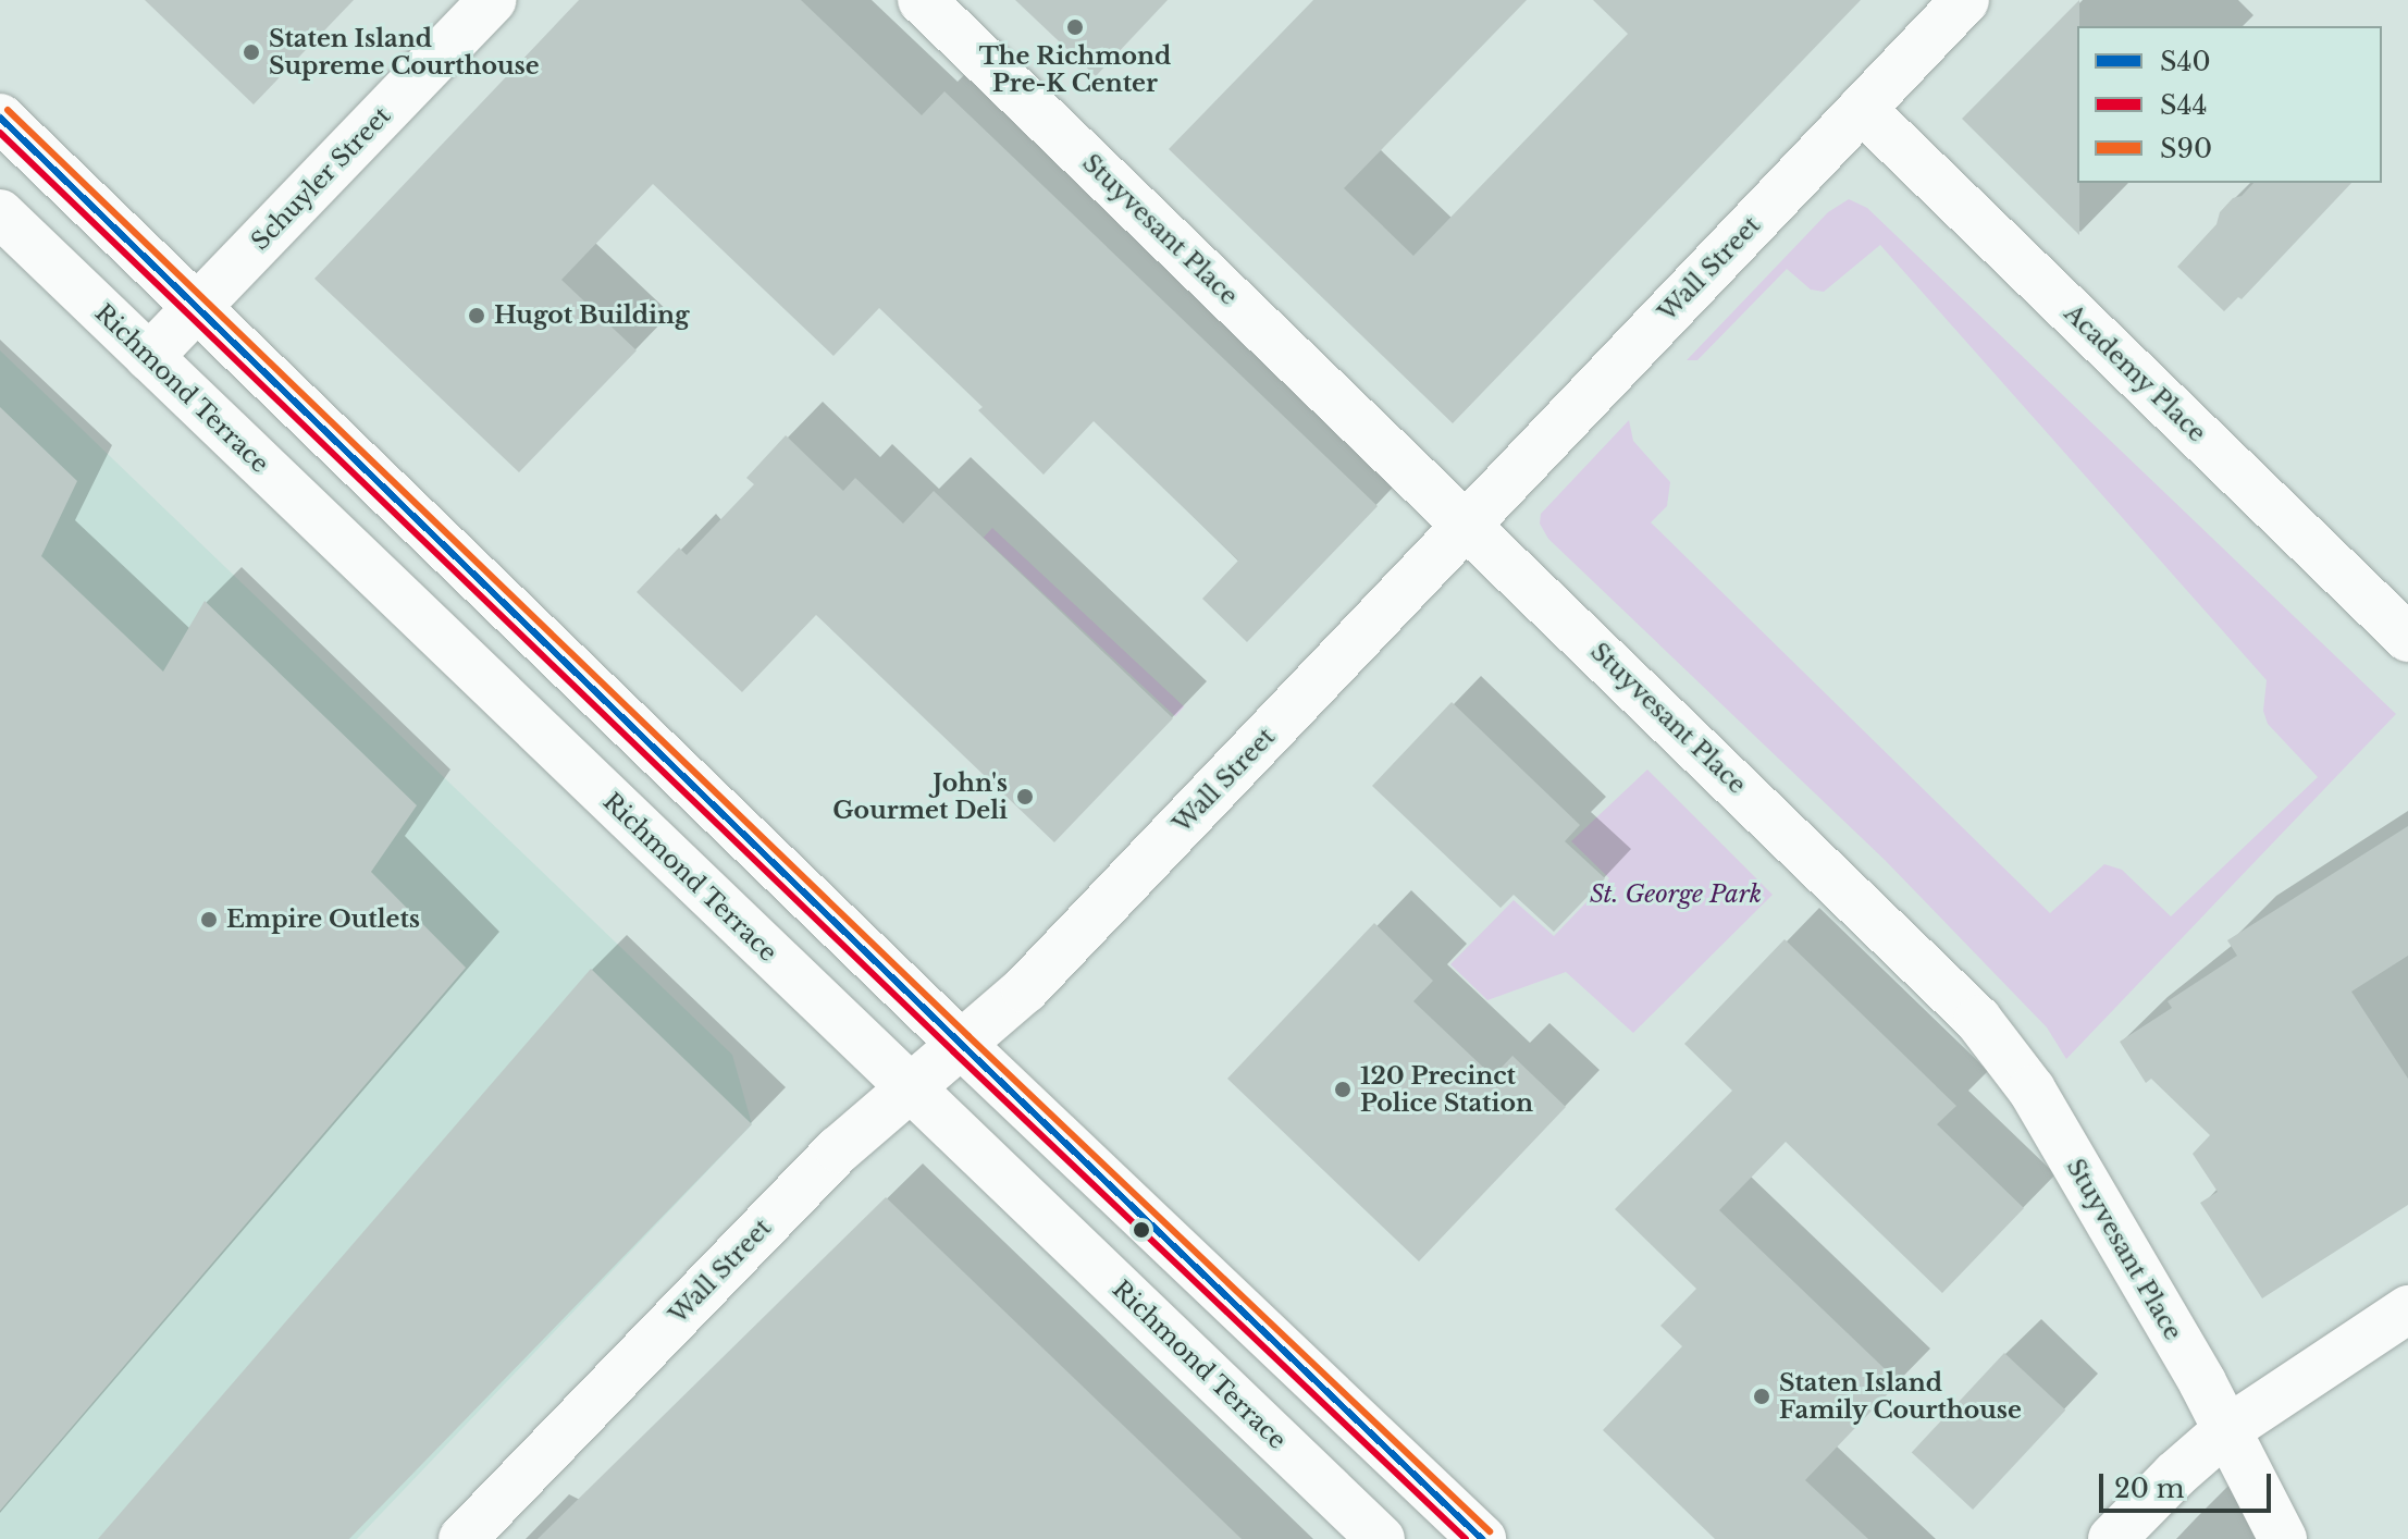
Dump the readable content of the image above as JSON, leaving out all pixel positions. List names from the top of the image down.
{
  "streets": {
    "street": [
      "Schuyler Street",
      "Stuyvesant Place",
      "Wall Street",
      "Academy Place",
      "Richmond Terrace"
    ]
  },
  "crossings": [
    ["Schuyler Street", "Richmond Terrace"],
    ["Stuyvesant Place", "Wall Street"],
    ["Wall Street", "Academy Place"],
    ["Wall Street", "Richmond Terrace"]
  ],
  "parks": ["St. George Park"],
  "places": [
    "The Richmond Pre-K Center",
    "Staten Island Supreme Courthouse",
    "Hugot Building",
    "John's Gourmet Deli",
    "Empire Outlets",
    "120 Precinct Police Station",
    "Staten Island Family Courthouse"
  ],
  "lines": ["transit line S90", "transit line S40", "transit line S44"],
  "legend": ["S40", "S44", "S90"],
  "scale_bar": "20 m"
}
